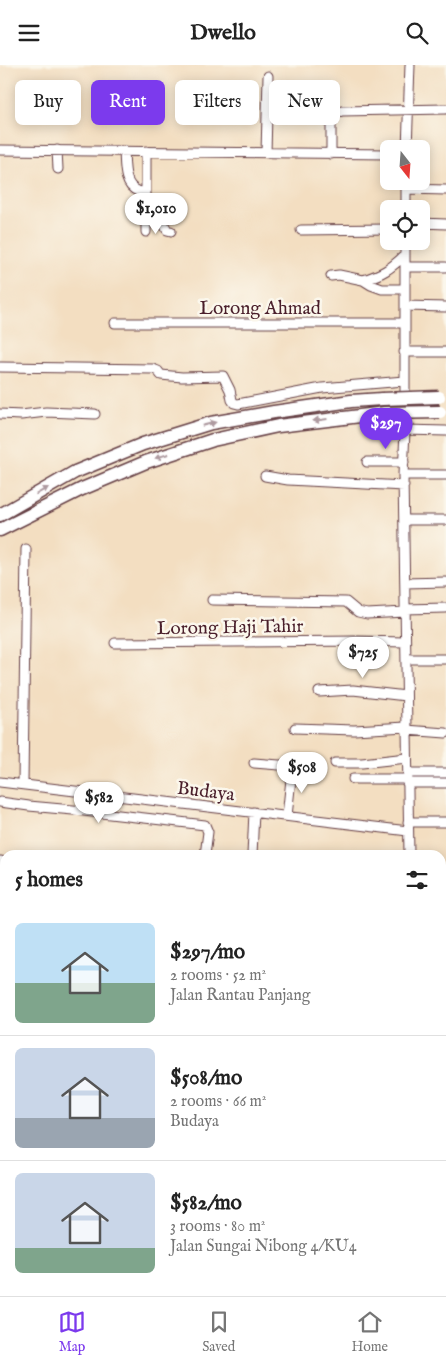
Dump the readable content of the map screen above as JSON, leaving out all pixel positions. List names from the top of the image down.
{
  "streets": {
    "street": ["Lorong Ahmad", "Lorong Haji Tahir", "Budaya"]
  },
  "north": "bottom",
  "page": {
    "header": "Dwello",
    "chip": [
      "Buy",
      "Rent",
      "Filters",
      "New"
    ],
    "price": [
      "$1,010",
      "$297",
      "$725",
      "$508",
      "$582"
    ],
    "heading": "5 homes",
    "list": [
      {
        "name": "$297/mo",
        "note": "2 rooms · 52 m² · Jalan Rantau Panjang"
      },
      {
        "name": "$508/mo",
        "note": "2 rooms · 66 m² · Budaya"
      },
      {
        "name": "$582/mo",
        "note": "3 rooms · 80 m² · Jalan Sungai Nibong 4/KU4"
      }
    ],
    "tabs": ["Map", "Saved", "Home"]
  }
}
